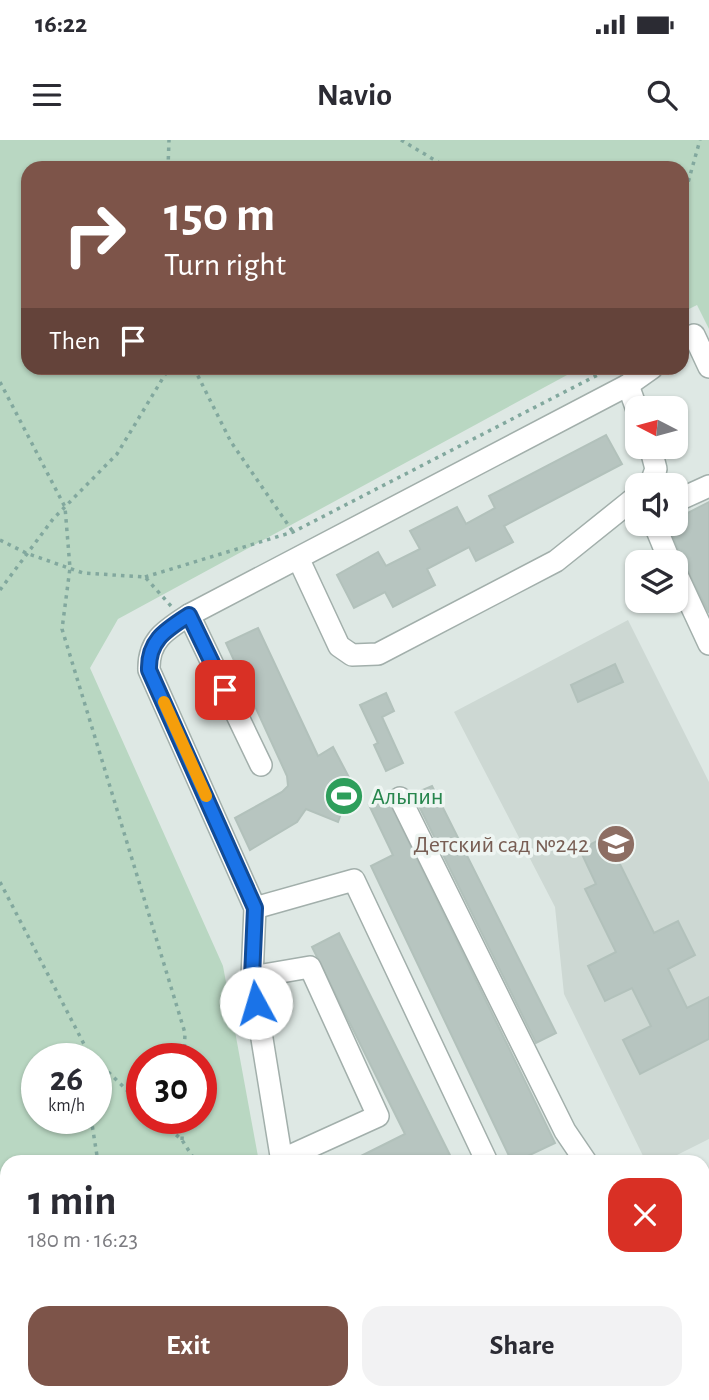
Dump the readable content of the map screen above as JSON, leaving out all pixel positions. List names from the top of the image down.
{
  "places": {
    "sports": ["Альпин"],
    "school or university": ["Детский сад №242"]
  },
  "north": "left",
  "page": {
    "status": "16:22",
    "header": "Navio",
    "turn": ["150 m", "Turn right"],
    "then": "Then",
    "speed": "26 km/h",
    "limit": "30",
    "heading": ["1 min", "180 m · 16:23"],
    "buttons": ["Exit", "Share"]
  }
}
